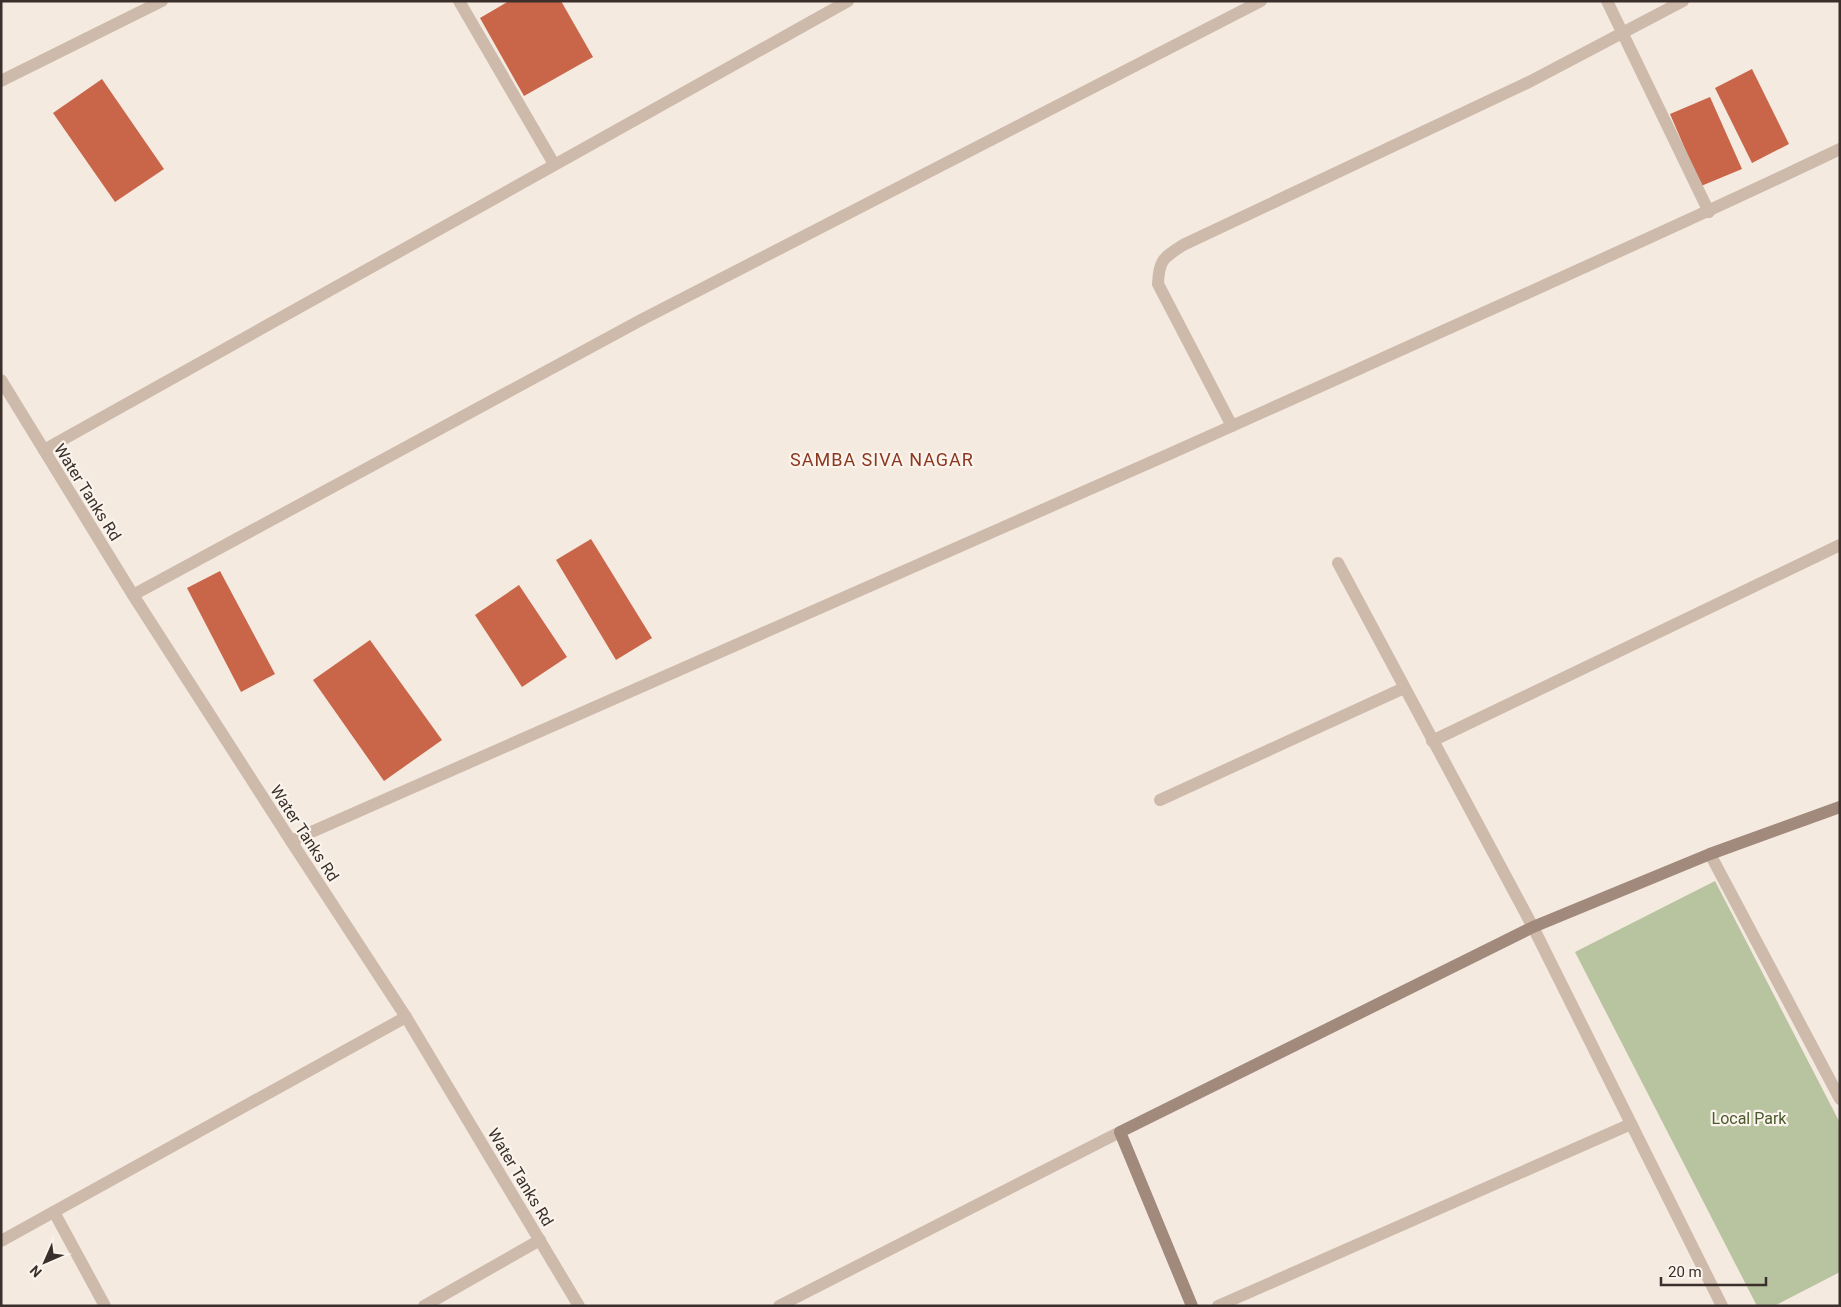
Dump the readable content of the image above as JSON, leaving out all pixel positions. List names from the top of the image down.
{
  "streets": {
    "street": ["Water Tanks Rd"]
  },
  "districts": ["SAMBA SIVA NAGAR"],
  "parks": ["Local Park"],
  "scale_bar": "20 m",
  "north": "bottom left"
}
